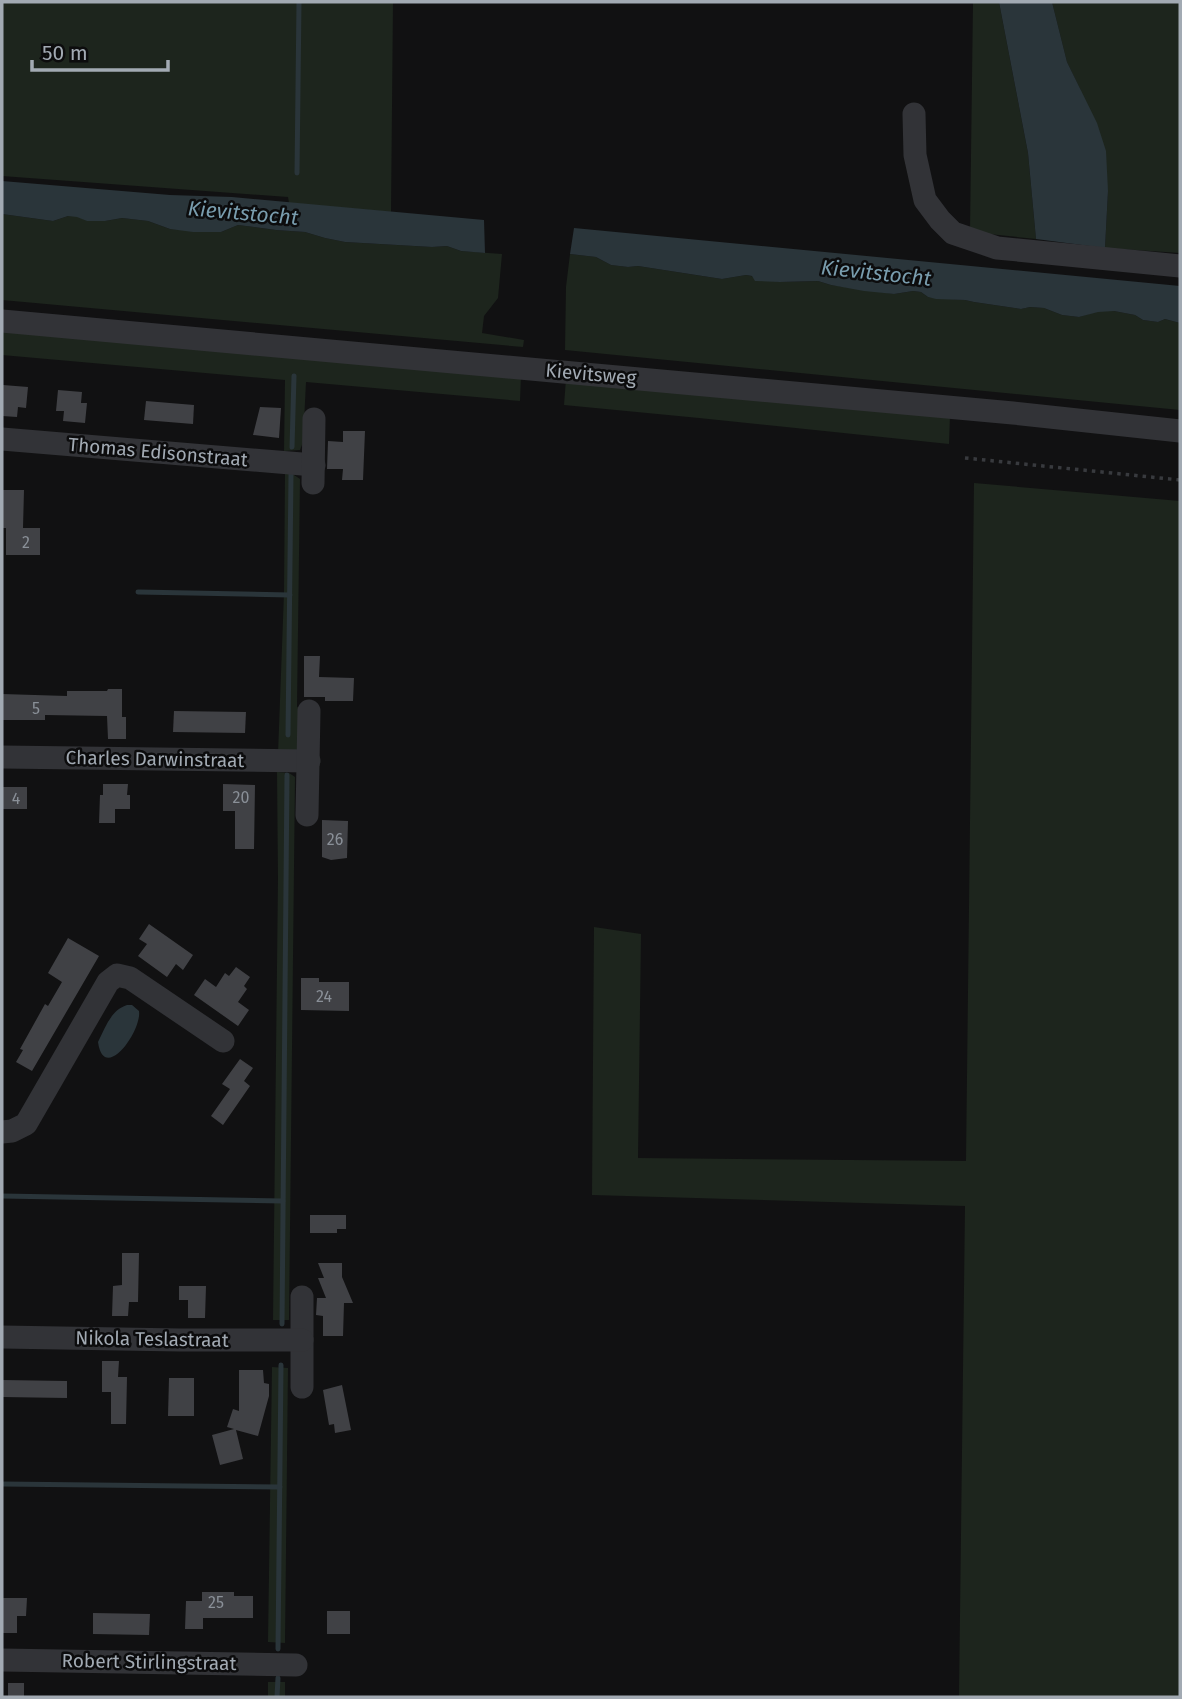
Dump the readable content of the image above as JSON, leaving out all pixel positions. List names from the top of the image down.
{
  "streets": {
    "street": [
      "Kievitsweg",
      "Thomas Edisonstraat",
      "Charles Darwinstraat",
      "Nikola Teslastraat",
      "Robert Stirlingstraat"
    ]
  },
  "water": ["Kievitstocht"],
  "house_numbers": [
    "2",
    "5",
    "20",
    "4",
    "26",
    "24",
    "25"
  ],
  "scale_bar": "50 m"
}
